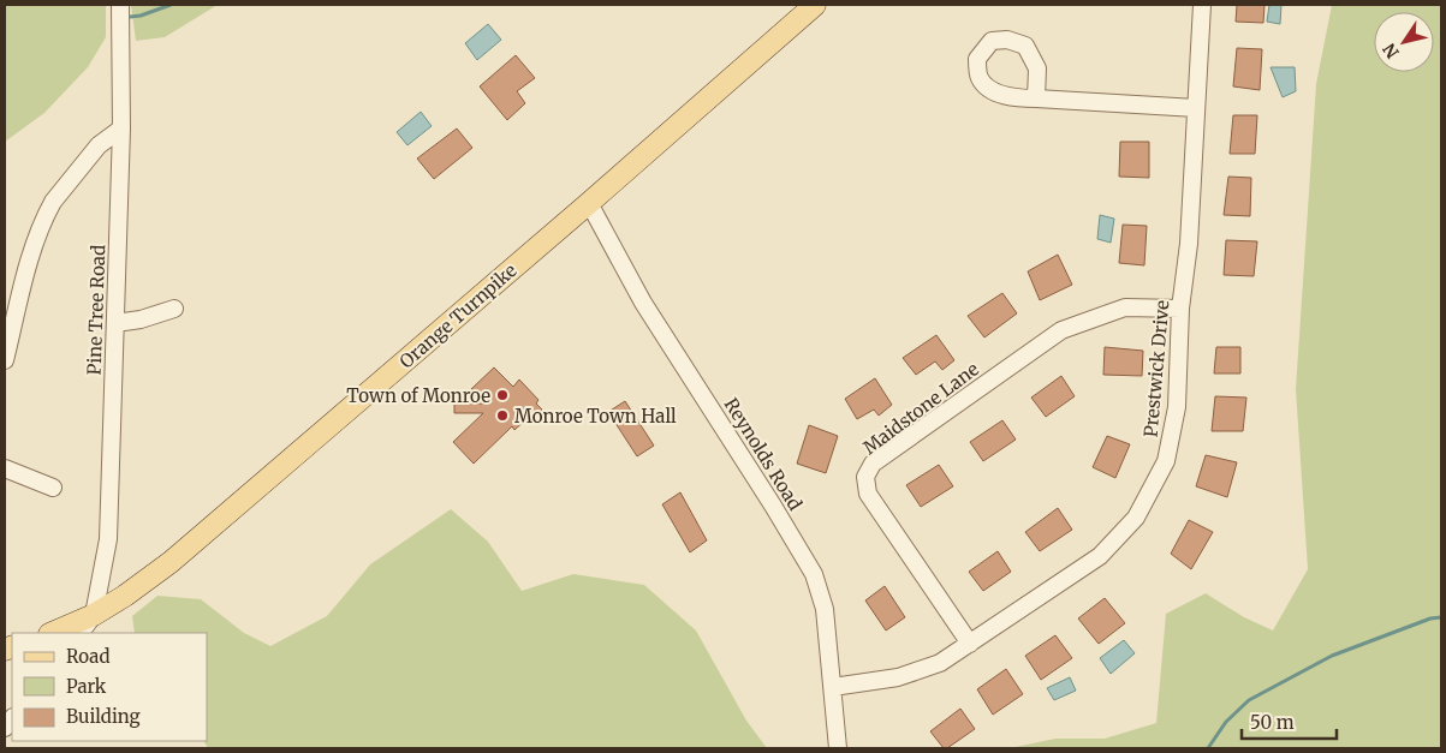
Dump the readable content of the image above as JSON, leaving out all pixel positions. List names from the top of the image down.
{
  "streets": {
    "main road": ["Orange Turnpike"],
    "street": [
      "Pine Tree Road",
      "Prestwick Drive",
      "Maidstone Lane",
      "Reynolds Road"
    ]
  },
  "crossings": [
    ["Pine Tree Road", "Orange Turnpike"],
    ["Orange Turnpike", "Reynolds Road"],
    ["Prestwick Drive", "Maidstone Lane"],
    ["Prestwick Drive", "Reynolds Road"]
  ],
  "places": ["Town of Monroe", "Monroe Town Hall"],
  "legend": ["Road", "Park", "Building"],
  "scale_bar": "50 m",
  "north": "bottom left"
}
